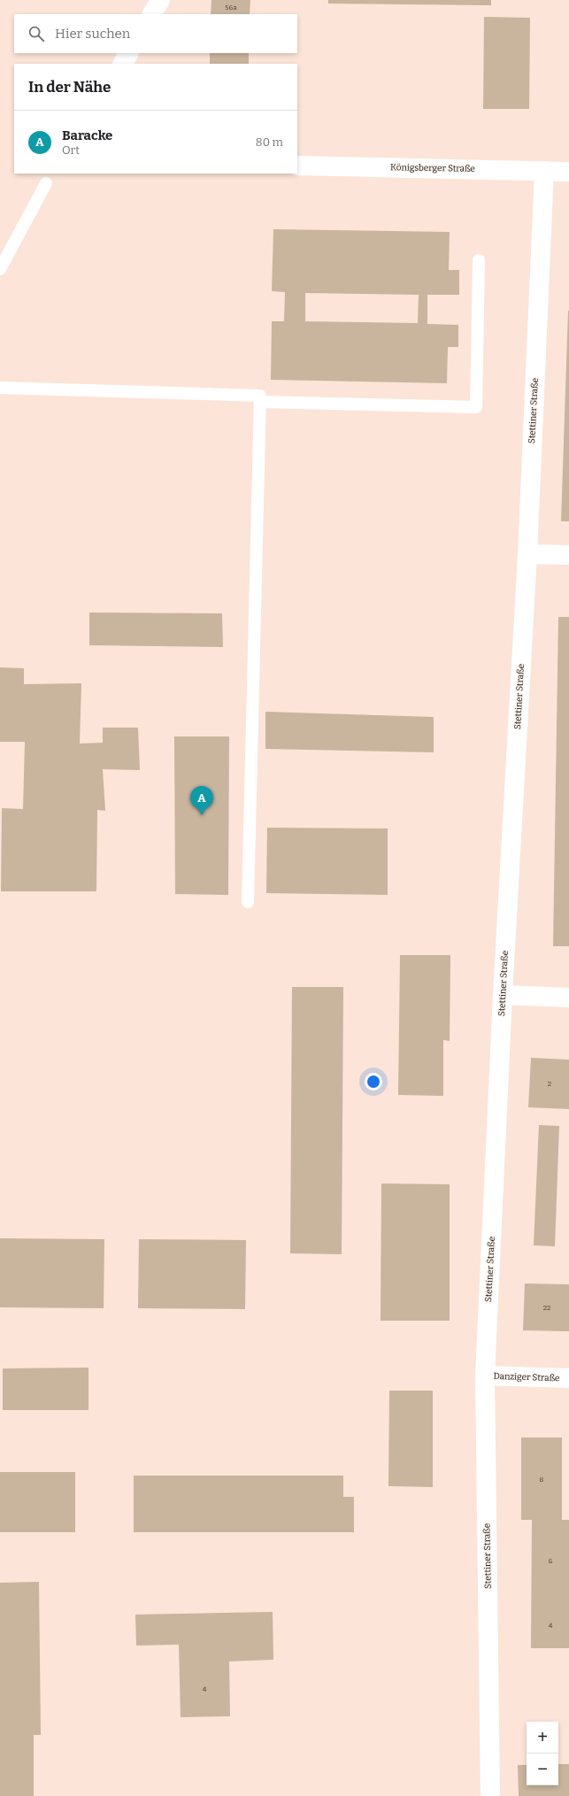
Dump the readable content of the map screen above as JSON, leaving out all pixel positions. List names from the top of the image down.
{
  "streets": {
    "street": ["Königsberger Straße", "Stettiner Straße", "Danziger Straße"]
  },
  "crossings": [
    ["Königsberger Straße", "Stettiner Straße"],
    ["Stettiner Straße", "Danziger Straße"]
  ],
  "house_numbers": [
    "56a",
    "2",
    "22",
    "8",
    "6",
    "4",
    "4"
  ],
  "page": {
    "search": "Hier suchen",
    "heading": "In der Nähe",
    "list": [
      {
        "mark": "A",
        "name": "Baracke",
        "note": "Ort",
        "value": "80 m"
      }
    ],
    "pins": "A",
    "map_buttons": ["+", "−"]
  }
}
